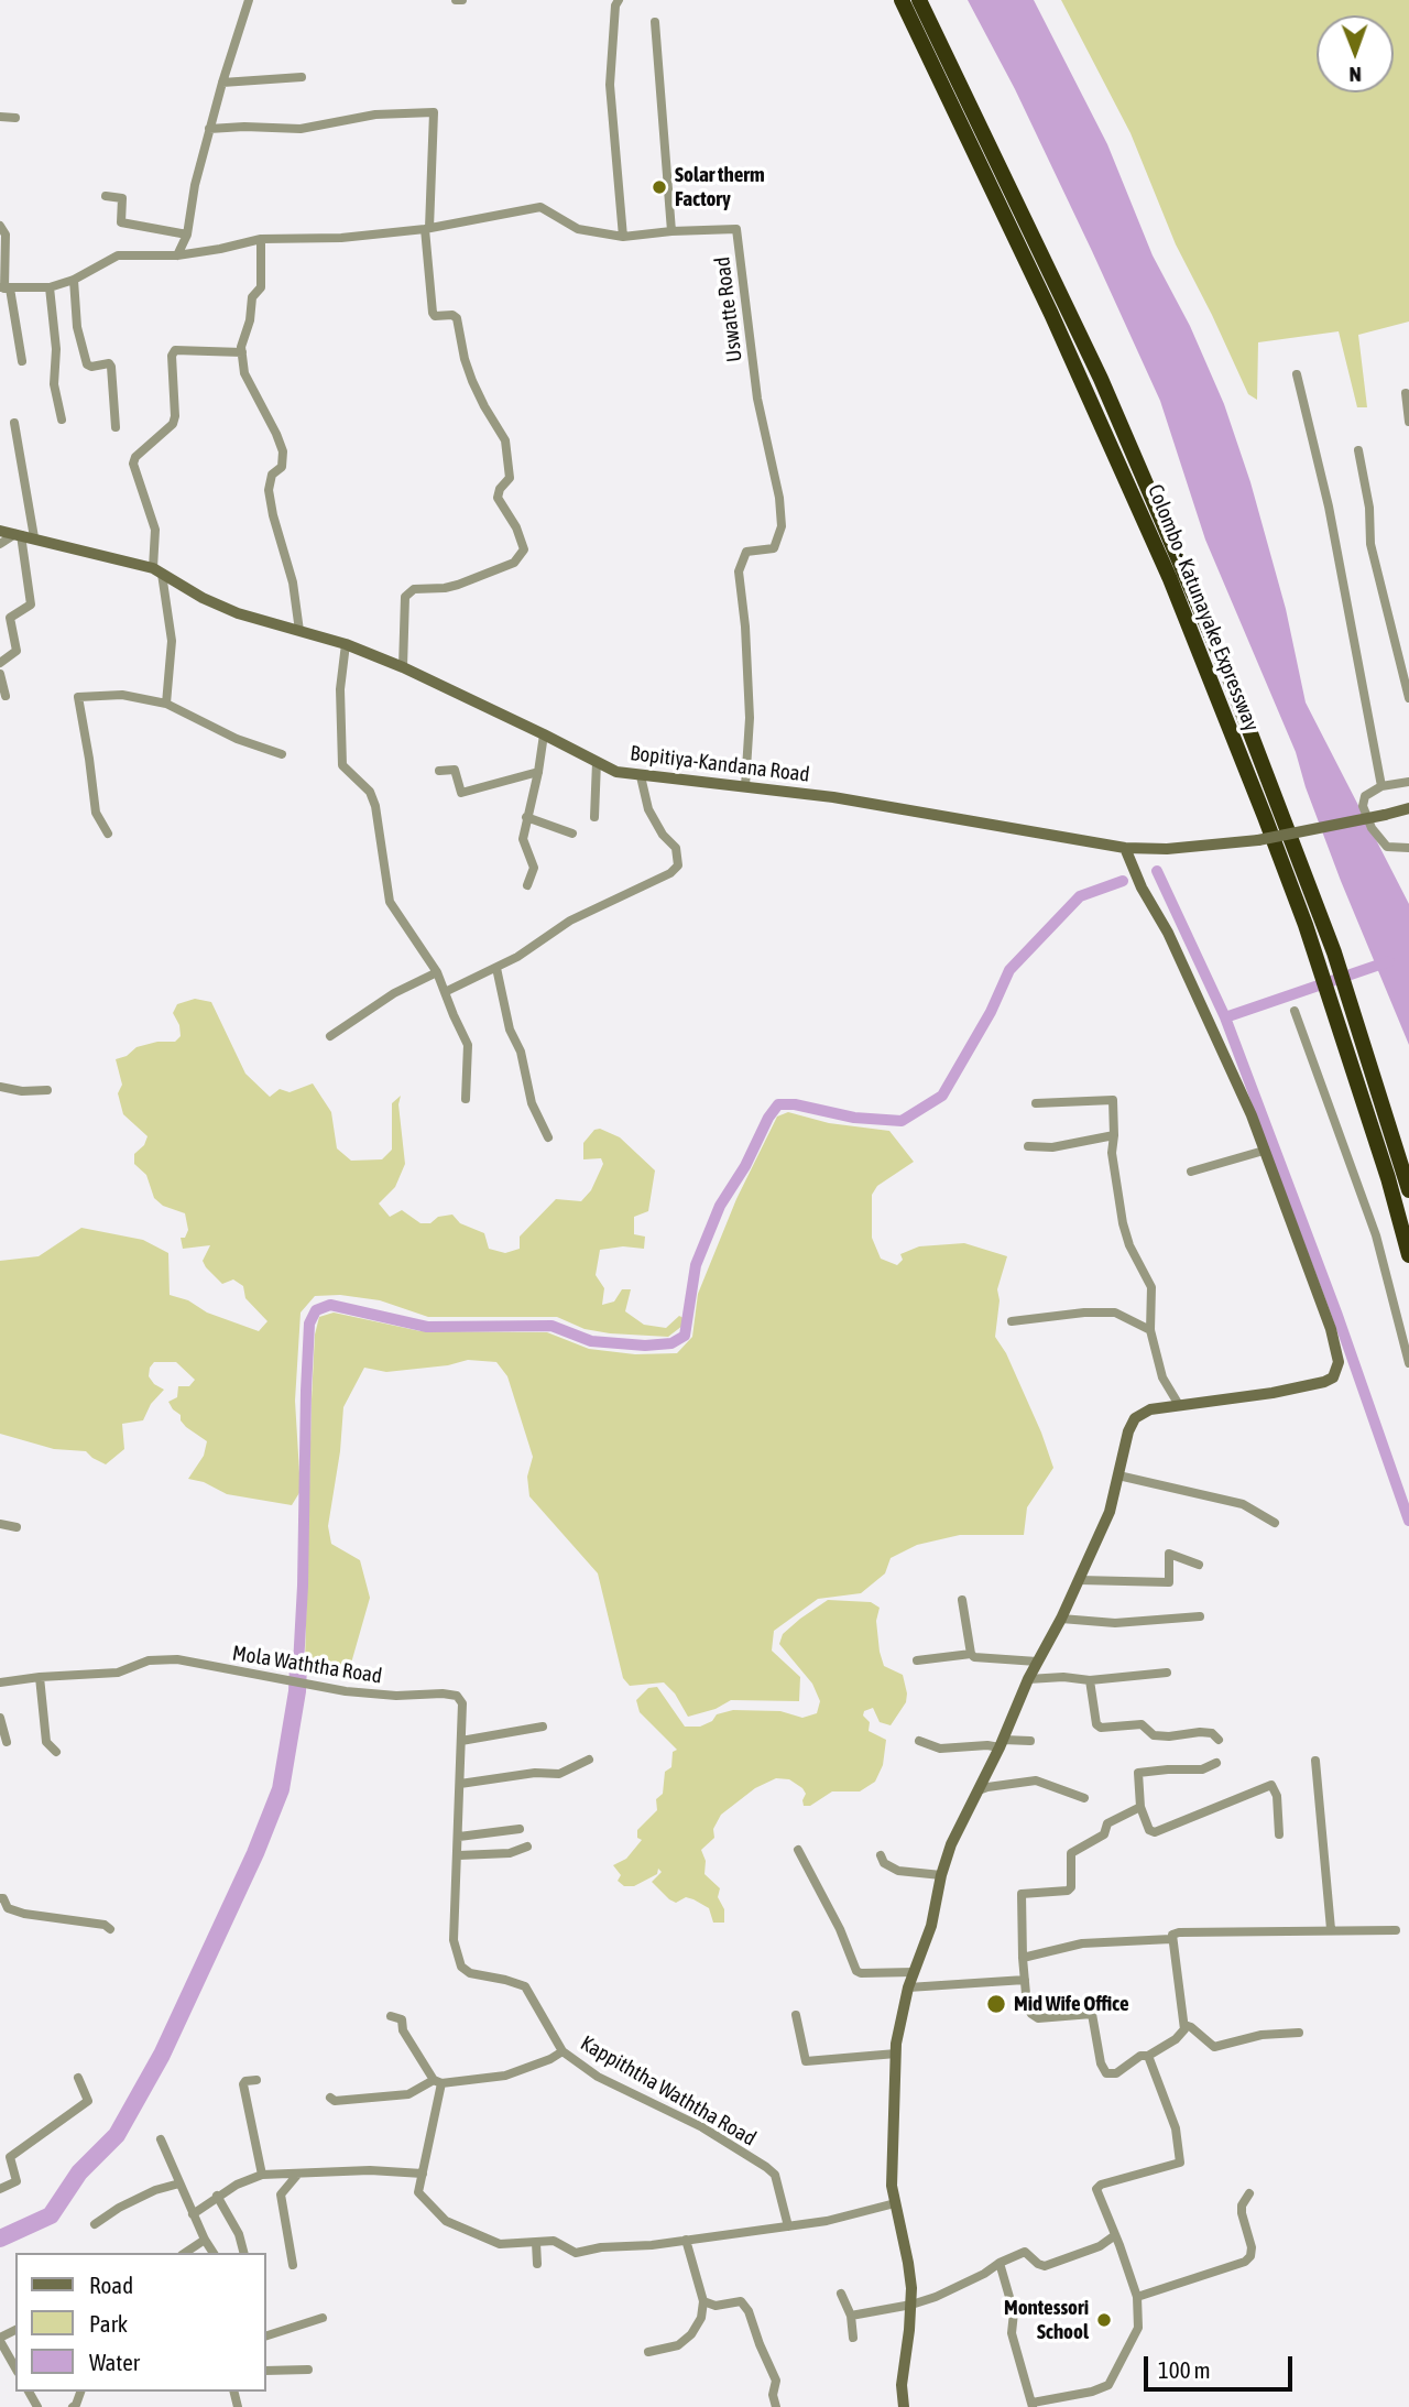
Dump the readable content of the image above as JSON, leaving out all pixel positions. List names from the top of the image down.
{
  "streets": {
    "highway": ["Colombo - Katunayake Expressway"],
    "street": [
      "Uswatte Road",
      "Bopitiya-Kandana Road",
      "Mola Waththa Road",
      "Kappiththa Waththa Road"
    ]
  },
  "crossings": [
    ["Uswatte Road", "Bopitiya-Kandana Road"],
    ["Mola Waththa Road", "Kappiththa Waththa Road"]
  ],
  "places": ["Solar therm Factory", "Mid Wife Office", "Montessori School"],
  "legend": ["Road", "Park", "Water"],
  "scale_bar": "100 m",
  "north": "bottom"
}
